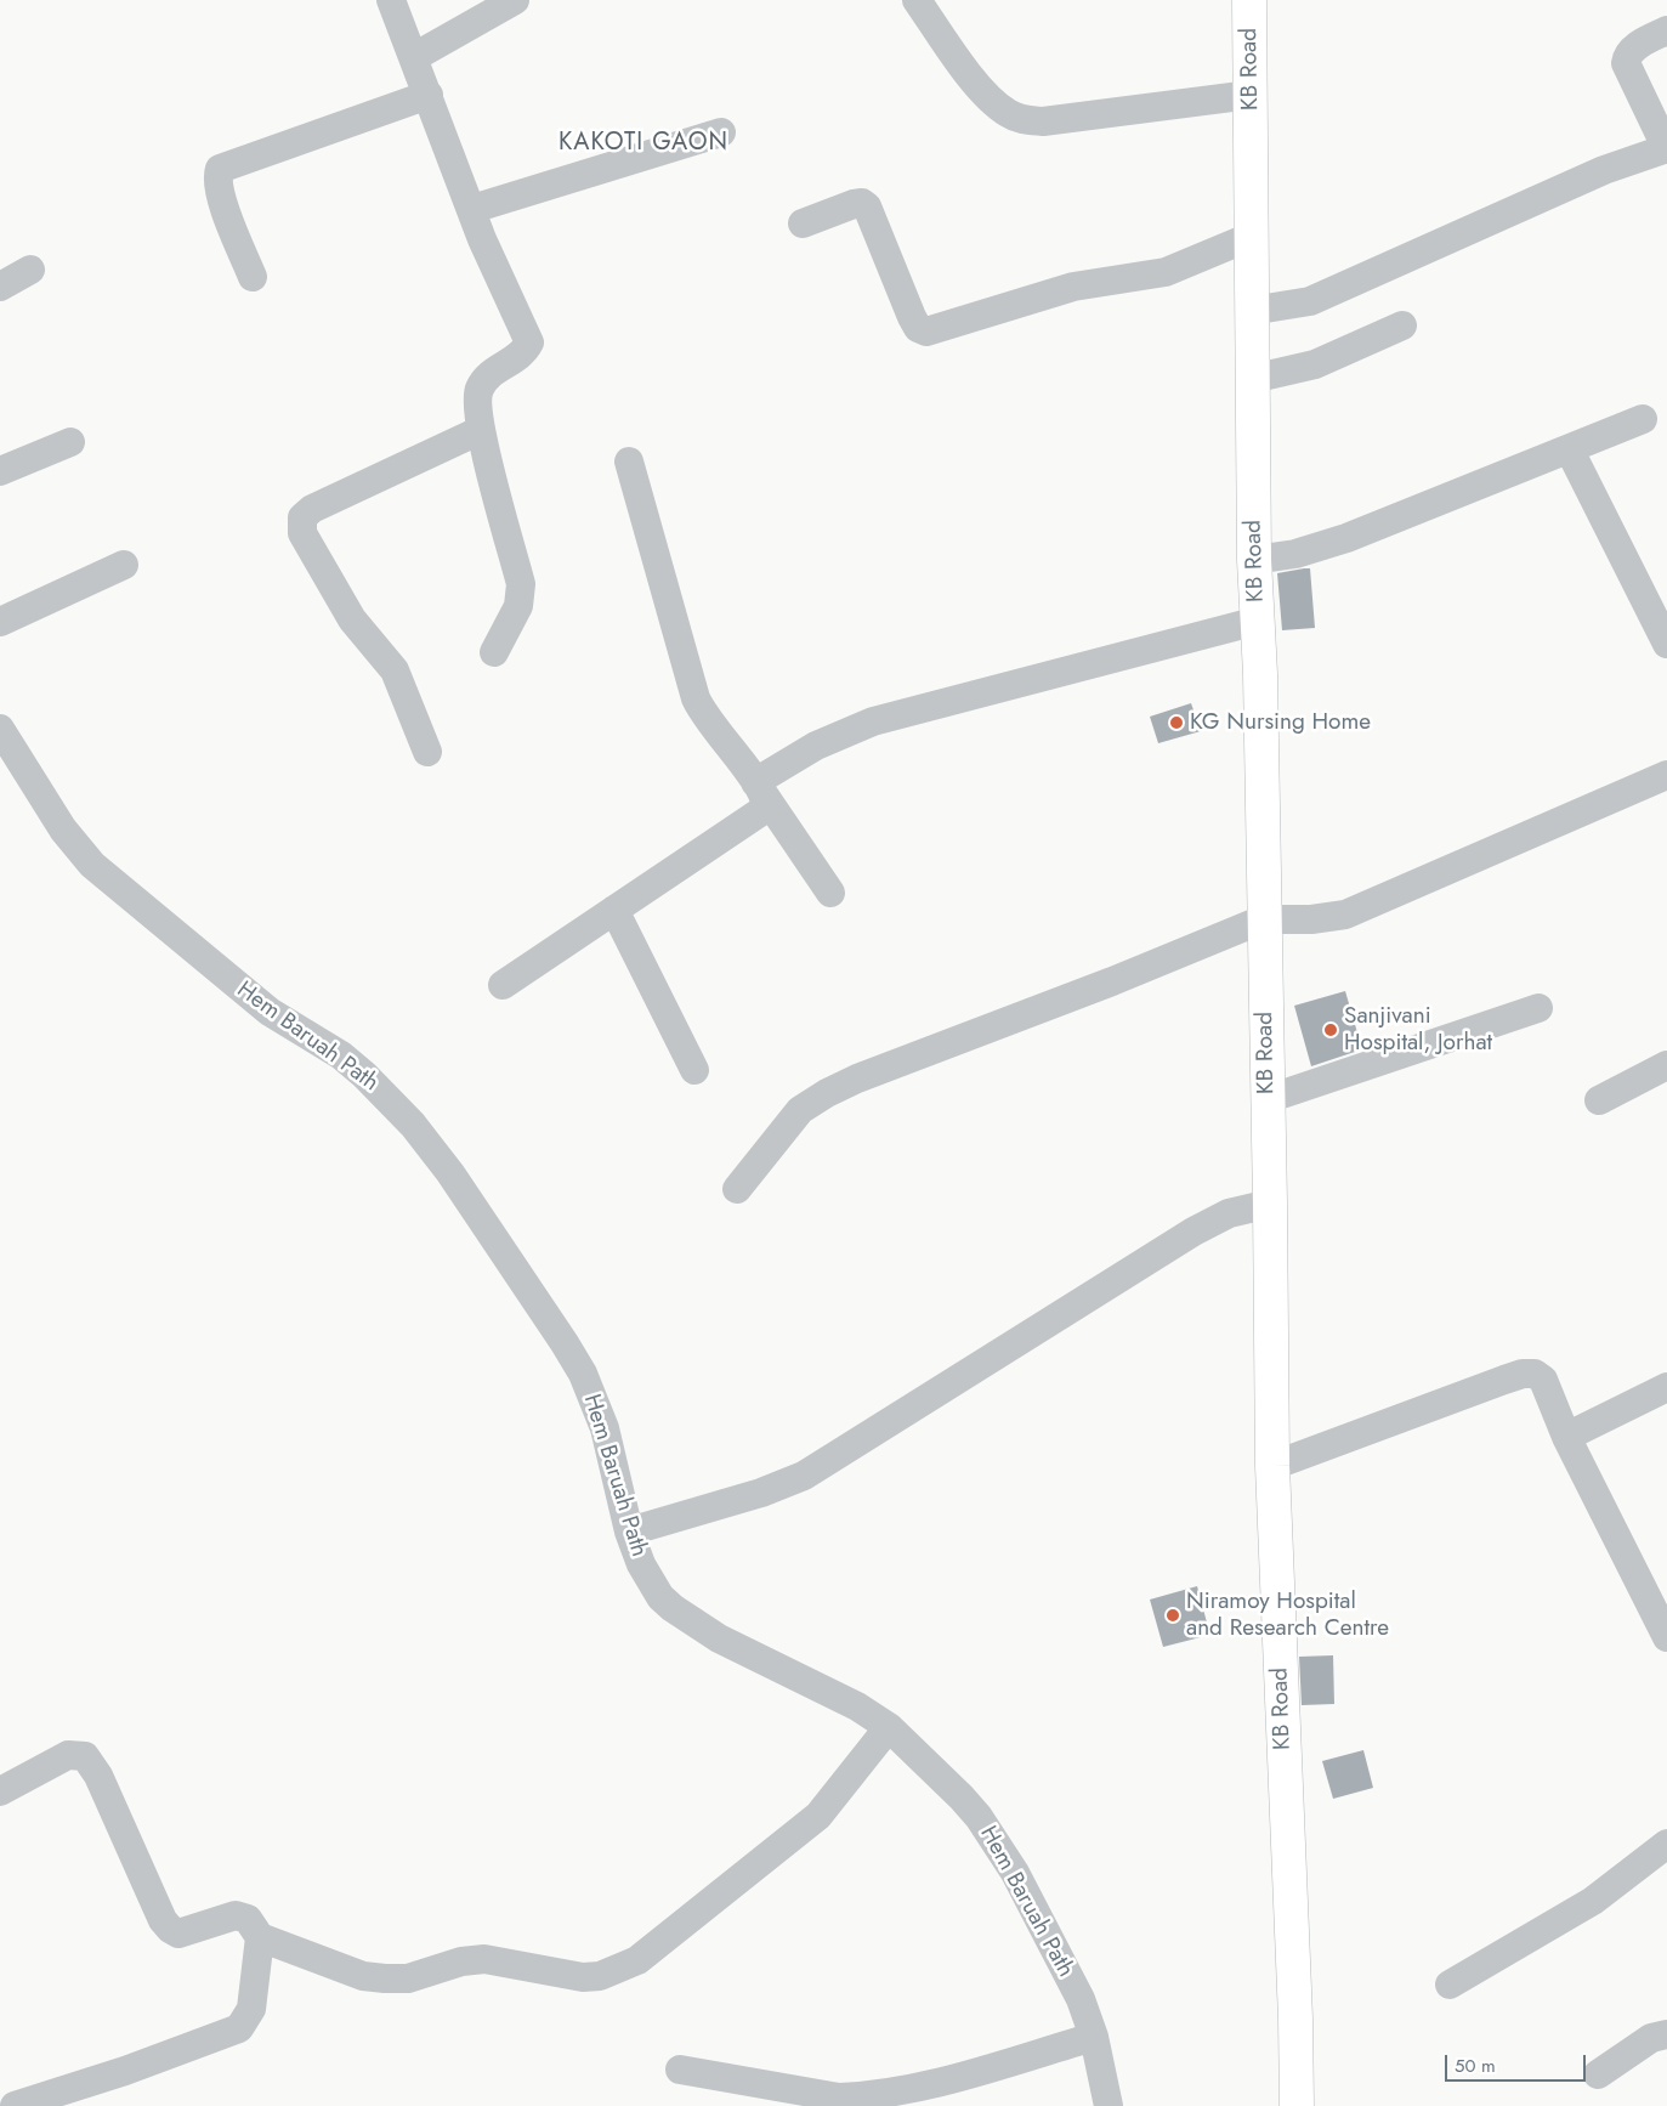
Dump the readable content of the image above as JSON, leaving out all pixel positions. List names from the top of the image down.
{
  "streets": {
    "main road": ["KB Road"],
    "street": ["Hem Baruah Path"]
  },
  "districts": ["KAKOTI GAON"],
  "places": ["KG Nursing Home", "Sanjivani Hospital, Jorhat", "Niramoy Hospital and Research Centre"],
  "scale_bar": "50 m"
}
